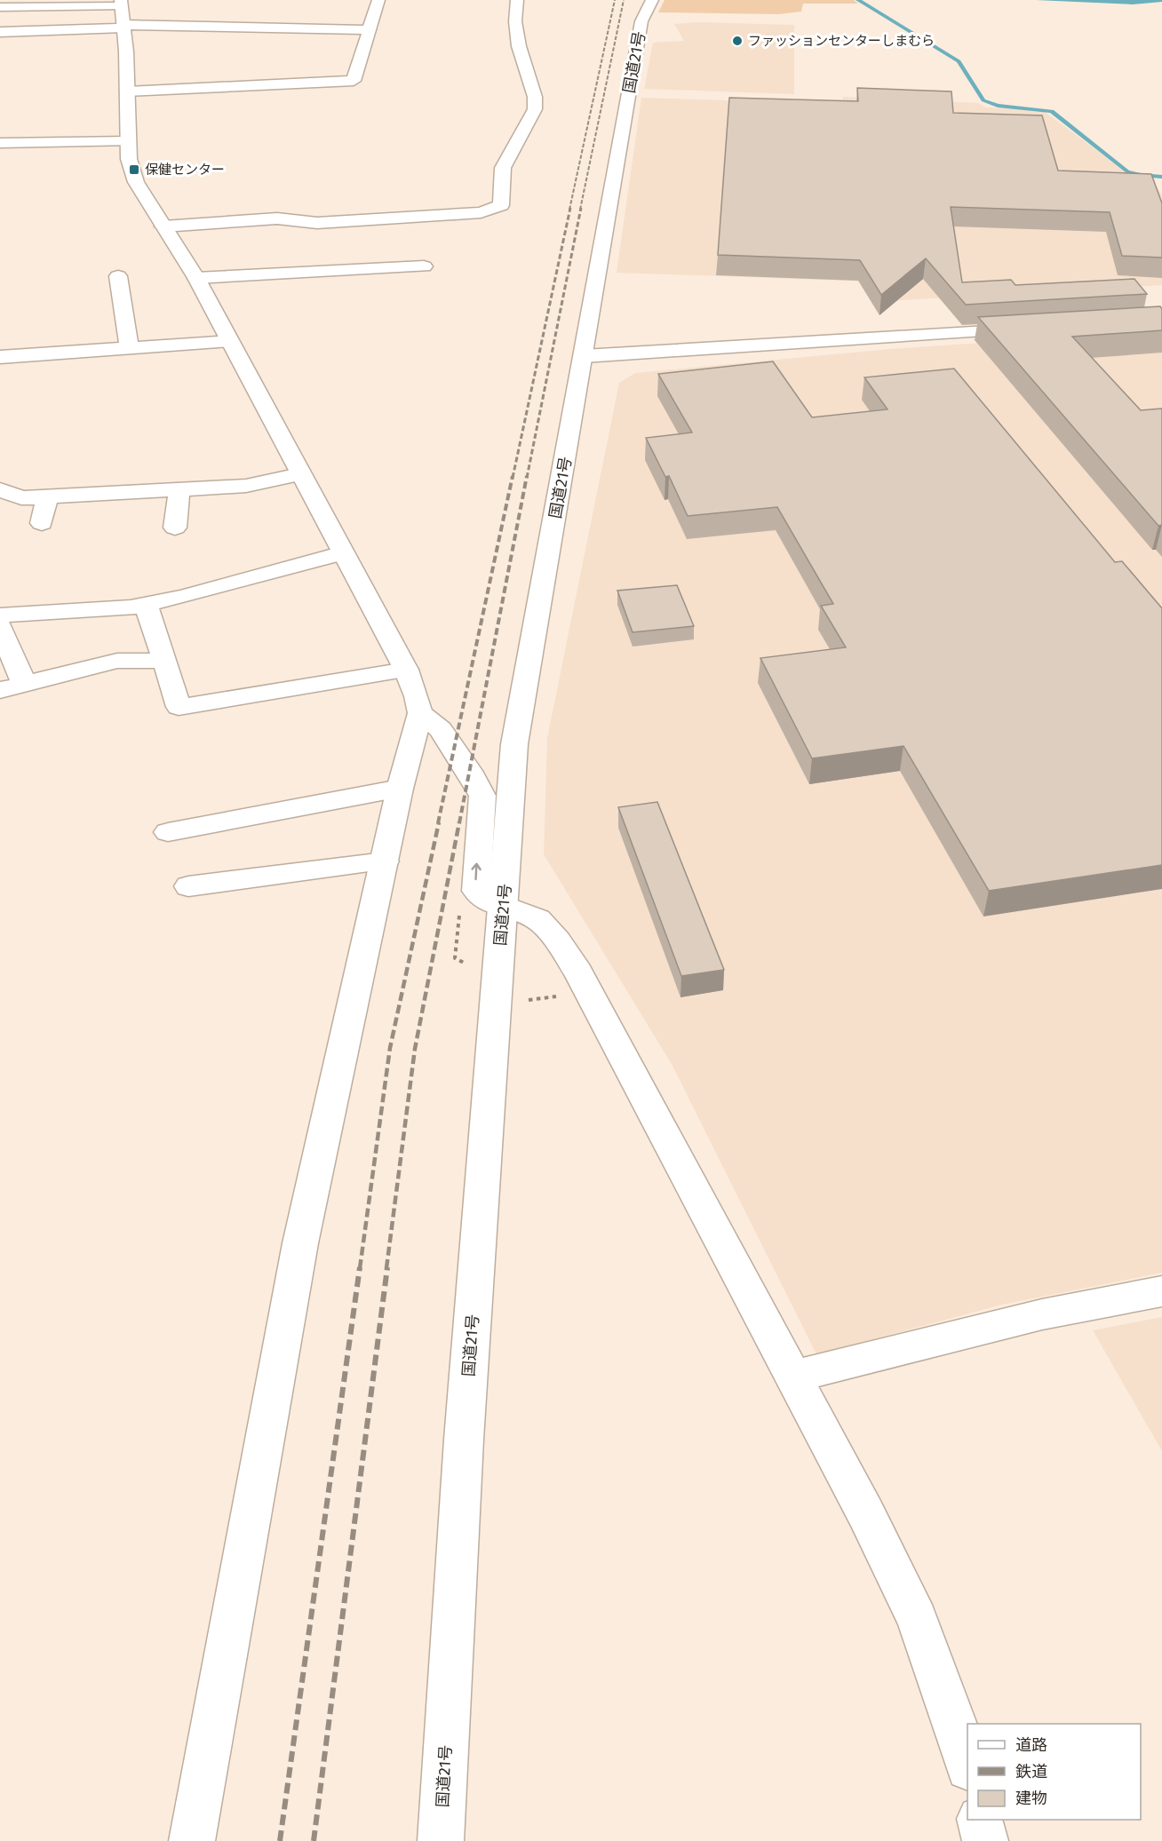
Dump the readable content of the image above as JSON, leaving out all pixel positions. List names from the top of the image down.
{
  "streets": {
    "main road": ["国道21号"]
  },
  "places": {
    "other": ["ファッションセンターしまむら"],
    "transit": ["保健センター"]
  },
  "legend": ["道路", "鉄道", "建物"]
}
